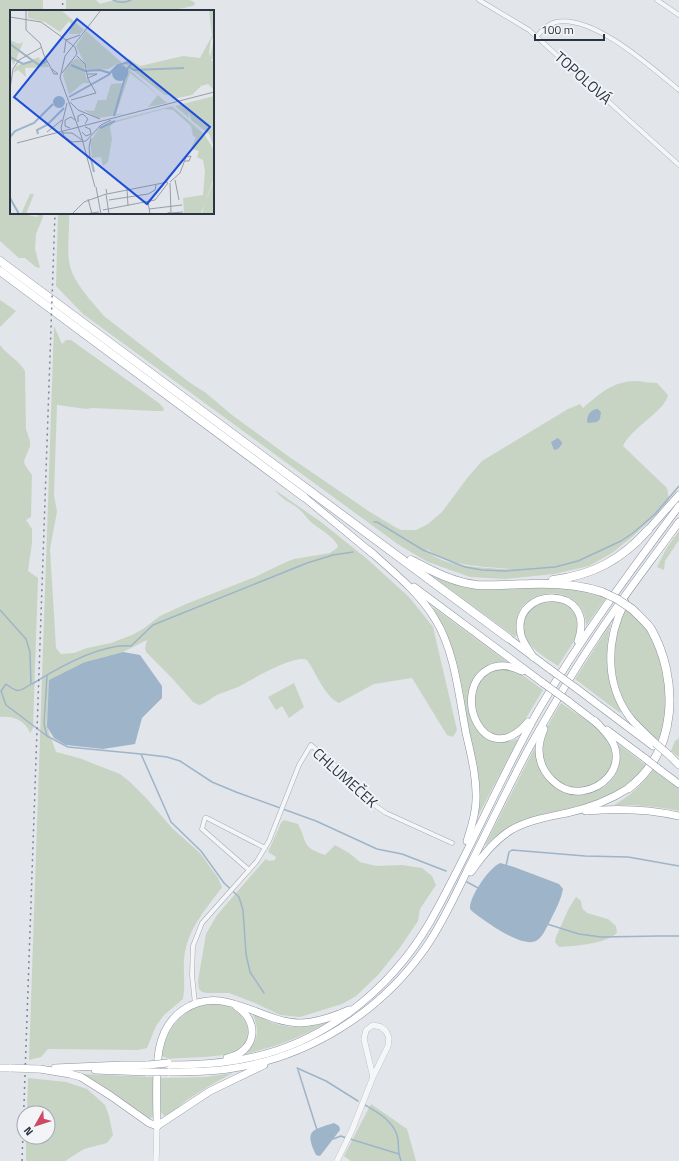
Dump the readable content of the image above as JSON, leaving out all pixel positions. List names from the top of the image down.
{
  "streets": {
    "street": ["TOPOLOVÁ", "CHLUMEČEK"]
  },
  "scale_bar": "100 m",
  "north": "bottom left"
}
